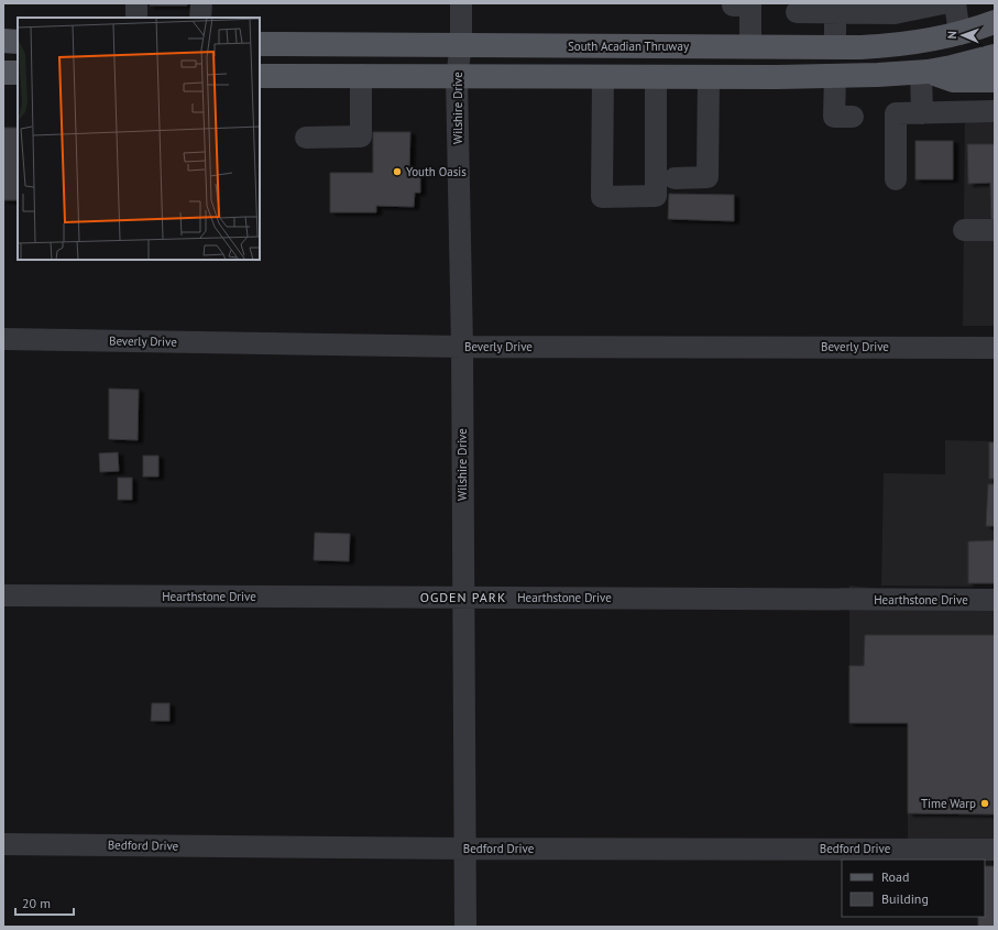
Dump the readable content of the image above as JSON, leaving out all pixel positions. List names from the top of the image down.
{
  "streets": {
    "main road": ["South Acadian Thruway"],
    "street": [
      "Wilshire Drive",
      "Beverly Drive",
      "Hearthstone Drive",
      "Bedford Drive"
    ]
  },
  "crossings": [
    ["South Acadian Thruway", "Wilshire Drive"],
    ["Wilshire Drive", "Beverly Drive"],
    ["Wilshire Drive", "Hearthstone Drive"],
    ["Wilshire Drive", "Bedford Drive"]
  ],
  "districts": ["OGDEN PARK"],
  "places": ["Youth Oasis", "Time Warp"],
  "legend": ["Road", "Building"],
  "scale_bar": "20 m",
  "north": "left"
}
